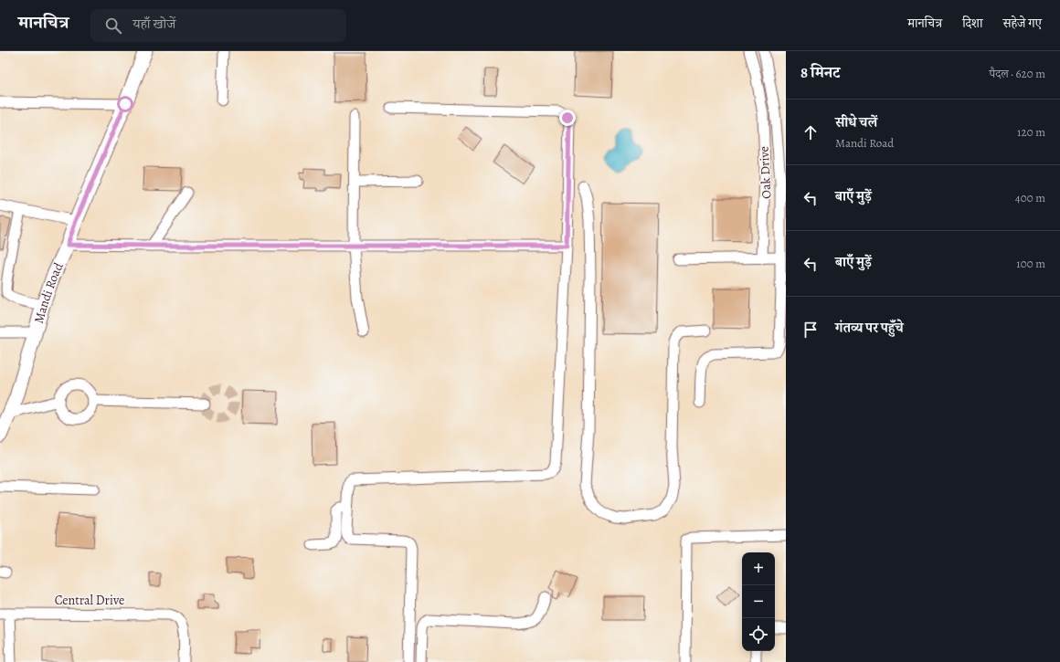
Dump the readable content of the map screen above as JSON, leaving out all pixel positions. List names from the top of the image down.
{
  "streets": {
    "street": ["Oak Drive", "Mandi Road", "Central Drive"]
  },
  "page": {
    "header": "मानचित्र",
    "search": "यहाँ खोजें",
    "nav": ["मानचित्र", "दिशा", "सहेजे गए"],
    "heading": ["8 मिनट", "पैदल · 620 m"],
    "list": [
      ["सीधे चलें", "Mandi Road", "120 m"],
      ["बाएँ मुड़ें", "400 m"],
      ["बाएँ मुड़ें", "100 m"],
      "गंतव्य पर पहुँचे"
    ],
    "map_buttons": ["+", "−"]
  }
}
